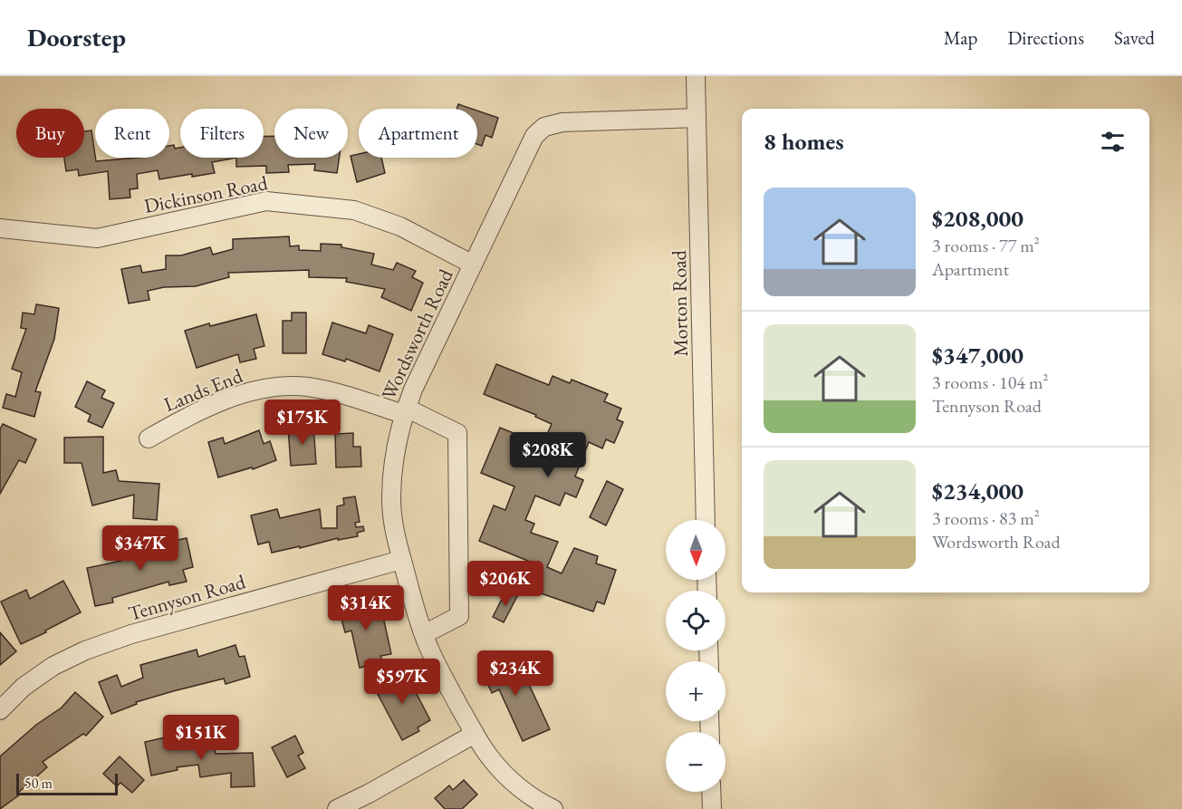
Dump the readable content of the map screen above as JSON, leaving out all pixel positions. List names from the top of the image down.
{
  "streets": {
    "street": [
      "Dickinson Road",
      "Morton Road",
      "Wordsworth Road",
      "Lands End",
      "Tennyson Road"
    ]
  },
  "crossings": [
    ["Dickinson Road", "Wordsworth Road"],
    ["Morton Road", "Wordsworth Road"],
    ["Wordsworth Road", "Lands End"],
    ["Wordsworth Road", "Tennyson Road"]
  ],
  "scale_bar": "50 m",
  "north": "bottom",
  "page": {
    "header": "Doorstep",
    "nav": ["Map", "Directions", "Saved"],
    "chip": [
      "Buy",
      "Rent",
      "Filters",
      "New",
      "Apartment"
    ],
    "heading": "8 homes",
    "list": [
      {
        "name": "$208,000",
        "note": "3 rooms · 77 m² · Apartment"
      },
      {
        "name": "$347,000",
        "note": "3 rooms · 104 m² · Tennyson Road"
      },
      {
        "name": "$234,000",
        "note": "3 rooms · 83 m² · Wordsworth Road"
      }
    ],
    "price": [
      "$175K",
      "$208K",
      "$347K",
      "$206K",
      "$314K",
      "$234K",
      "$597K",
      "$151K"
    ],
    "map_buttons": ["+", "−"],
    "scale": "50 m"
  }
}
